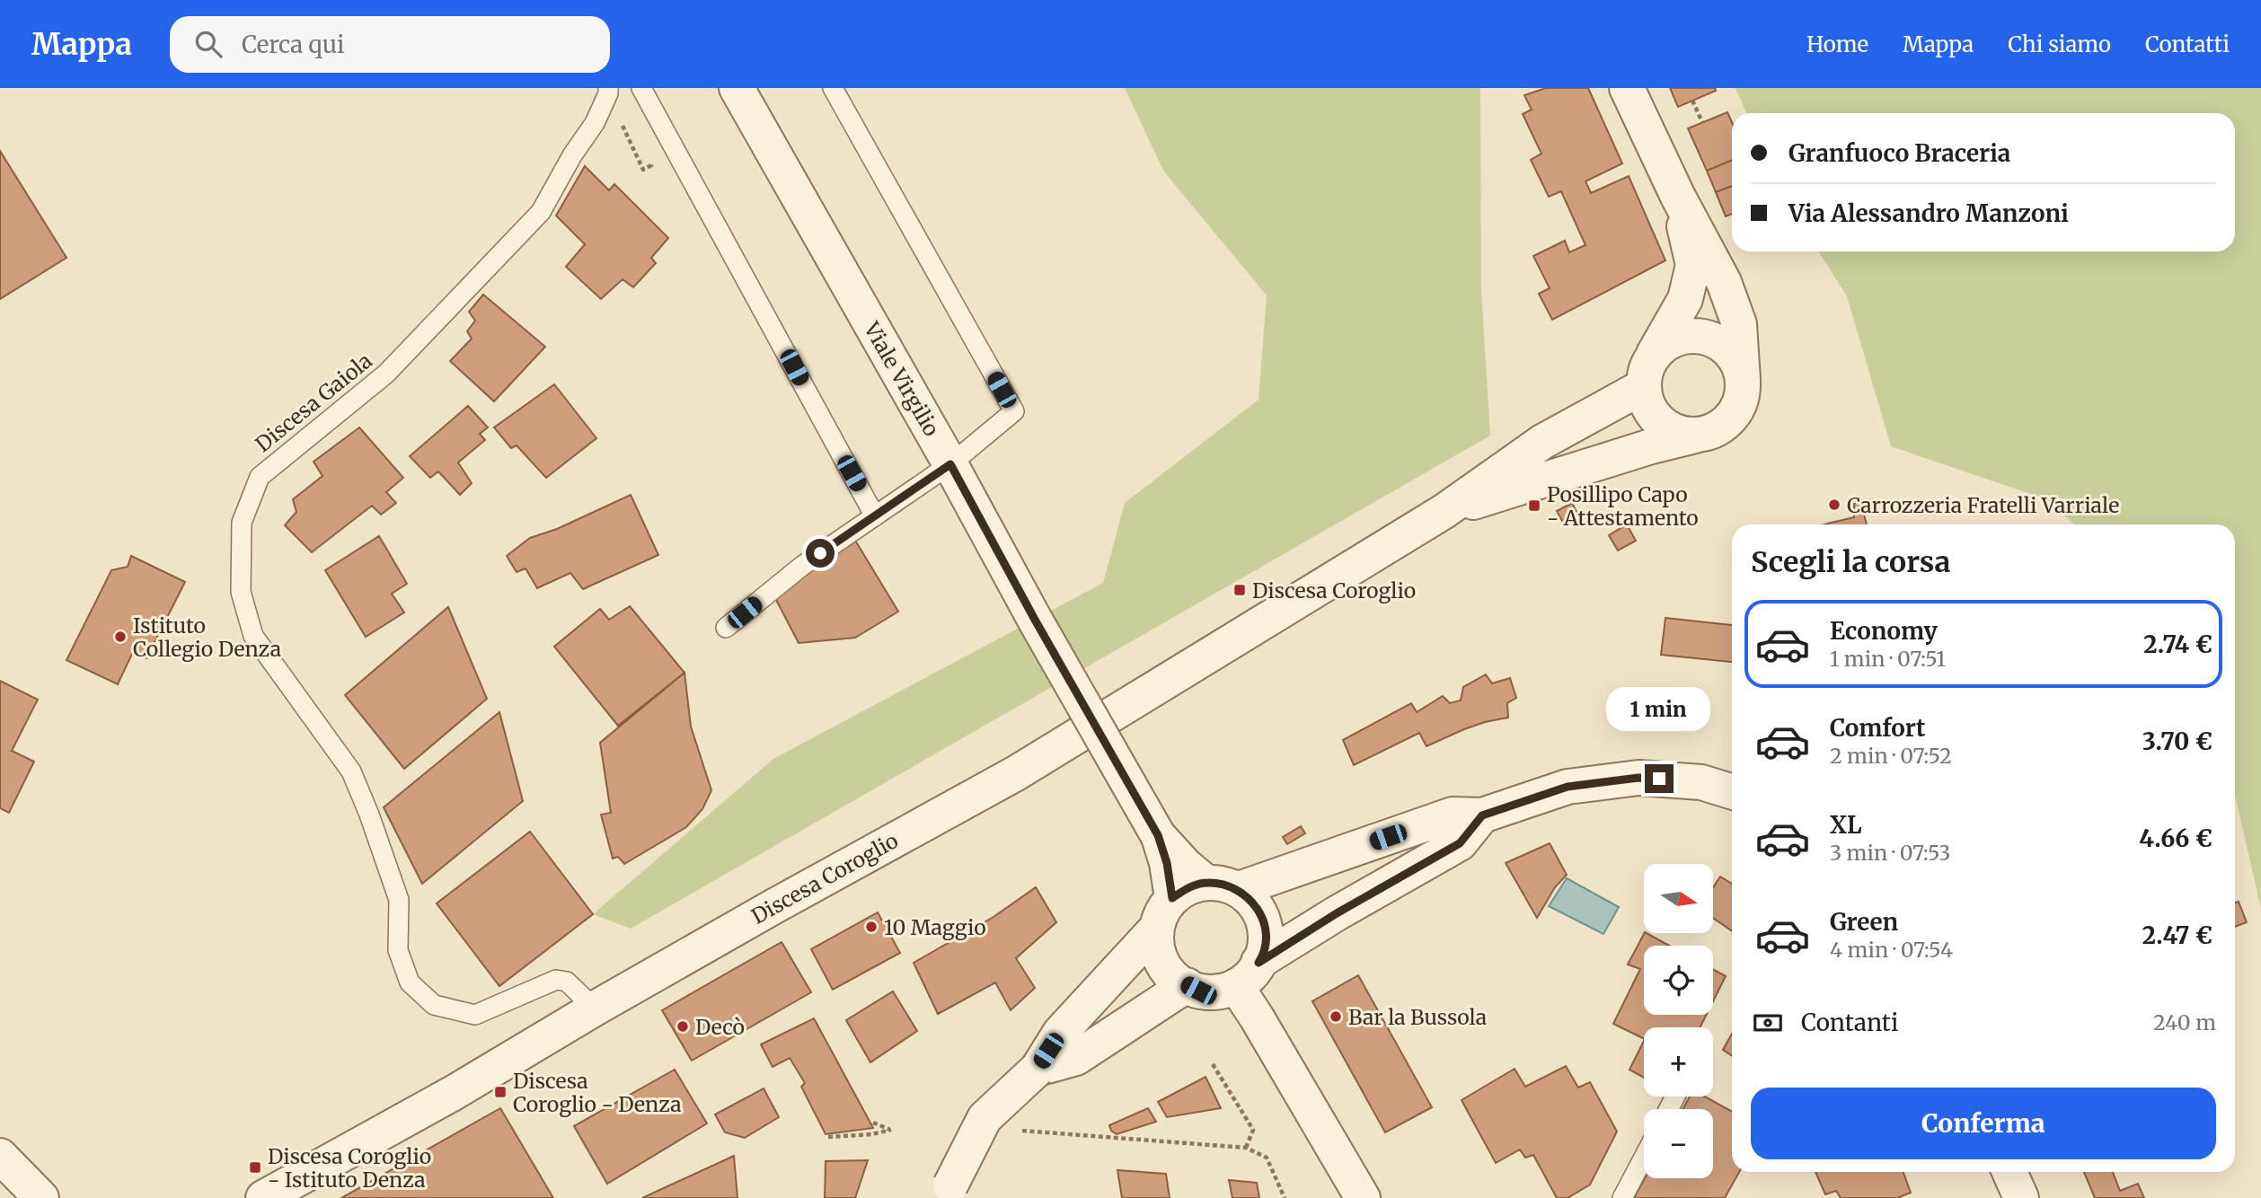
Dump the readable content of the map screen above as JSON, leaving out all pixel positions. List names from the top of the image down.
{
  "streets": {
    "street": ["Viale Virgilio", "Discesa Coroglio"],
    "lane": ["Discesa Gaiola"]
  },
  "crossings": [
    ["Discesa Gaiola", "Discesa Coroglio"]
  ],
  "places": {
    "other": [
      "Carrozzeria Fratelli Varriale",
      "Istituto Collegio Denza",
      "10 Maggio",
      "Bar la Bussola",
      "Decò"
    ],
    "transit": [
      "Posillipo Capo - Attestamento",
      "Discesa Coroglio",
      "Discesa Coroglio - Denza",
      "Discesa Coroglio - Istituto Denza"
    ]
  },
  "north": "right",
  "page": {
    "header": "Mappa",
    "search": "Cerca qui",
    "nav": [
      "Home",
      "Mappa",
      "Chi siamo",
      "Contatti"
    ],
    "banner": ["Granfuoco Braceria", "Via Alessandro Manzoni"],
    "heading": "Scegli la corsa",
    "list": [
      {
        "name": "Economy",
        "note": "1 min · 07:51",
        "value": "2.74 €"
      },
      {
        "name": "Comfort",
        "note": "2 min · 07:52",
        "value": "3.70 €"
      },
      {
        "name": "XL",
        "note": "3 min · 07:53",
        "value": "4.66 €"
      },
      {
        "name": "Green",
        "note": "4 min · 07:54",
        "value": "2.47 €"
      }
    ],
    "bubble": "1 min",
    "map_buttons": ["+", "−"],
    "pay": ["Contanti", "240 m"],
    "buttons": "Conferma"
  }
}
